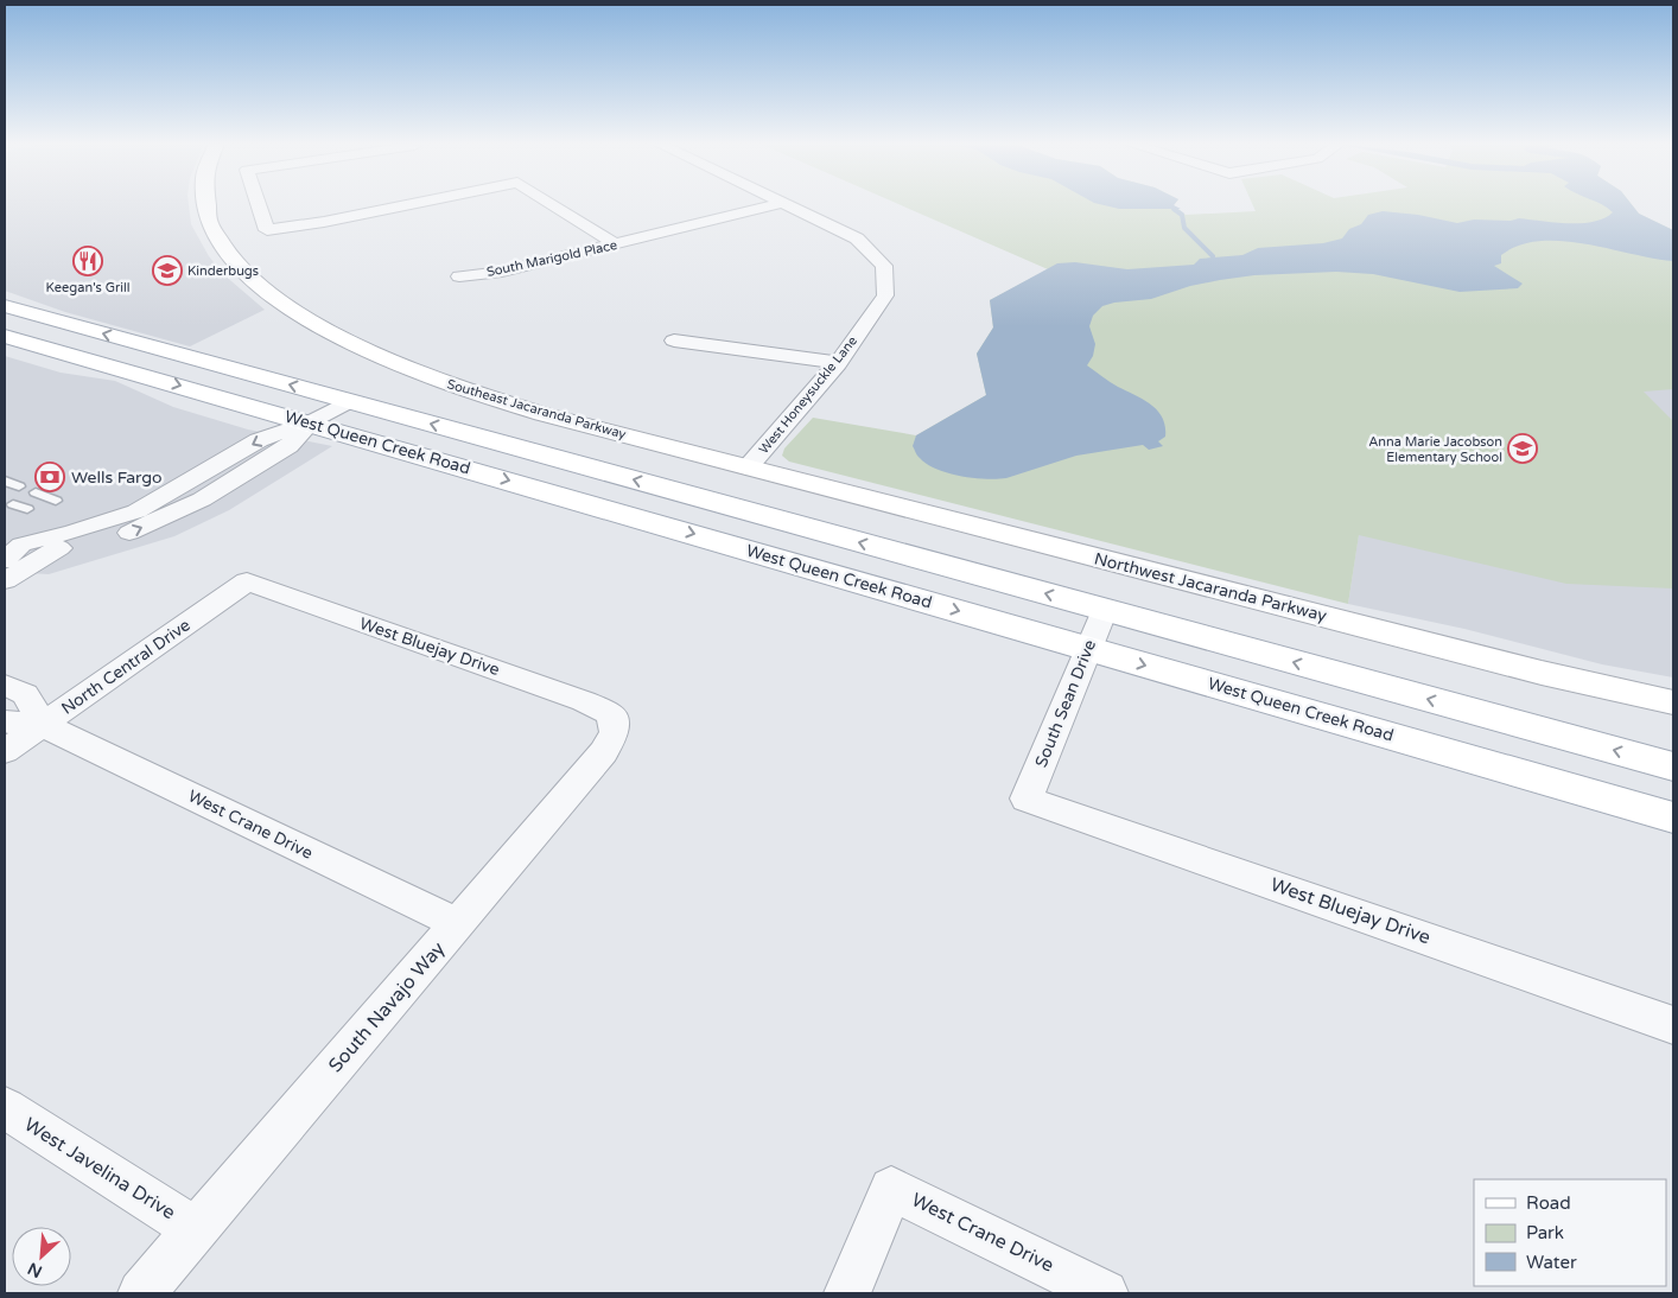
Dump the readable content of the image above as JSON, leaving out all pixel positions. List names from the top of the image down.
{
  "streets": {
    "main road": ["Southeast Jacaranda Parkway", "West Queen Creek Road", "Northwest Jacaranda Parkway"],
    "street": [
      "South Marigold Place",
      "West Honeysuckle Lane",
      "West Bluejay Drive",
      "North Central Drive",
      "South Sean Drive",
      "West Crane Drive",
      "South Navajo Way",
      "West Javelina Drive"
    ]
  },
  "crossings": [
    ["West Honeysuckle Lane", "Southeast Jacaranda Parkway"],
    ["West Honeysuckle Lane", "Northwest Jacaranda Parkway"],
    ["Southeast Jacaranda Parkway", "Northwest Jacaranda Parkway"],
    ["West Queen Creek Road", "South Sean Drive"],
    ["West Bluejay Drive", "North Central Drive"],
    ["West Bluejay Drive", "South Sean Drive"],
    ["West Bluejay Drive", "South Navajo Way"],
    ["North Central Drive", "West Crane Drive"],
    ["West Crane Drive", "South Navajo Way"],
    ["South Navajo Way", "West Javelina Drive"]
  ],
  "places": {
    "restaurant": ["Keegan's Grill"],
    "school or university": ["Kinderbugs", "Anna Marie Jacobson Elementary School"],
    "bank": ["Wells Fargo"]
  },
  "legend": ["Road", "Park", "Water"],
  "north": "bottom left"
}
